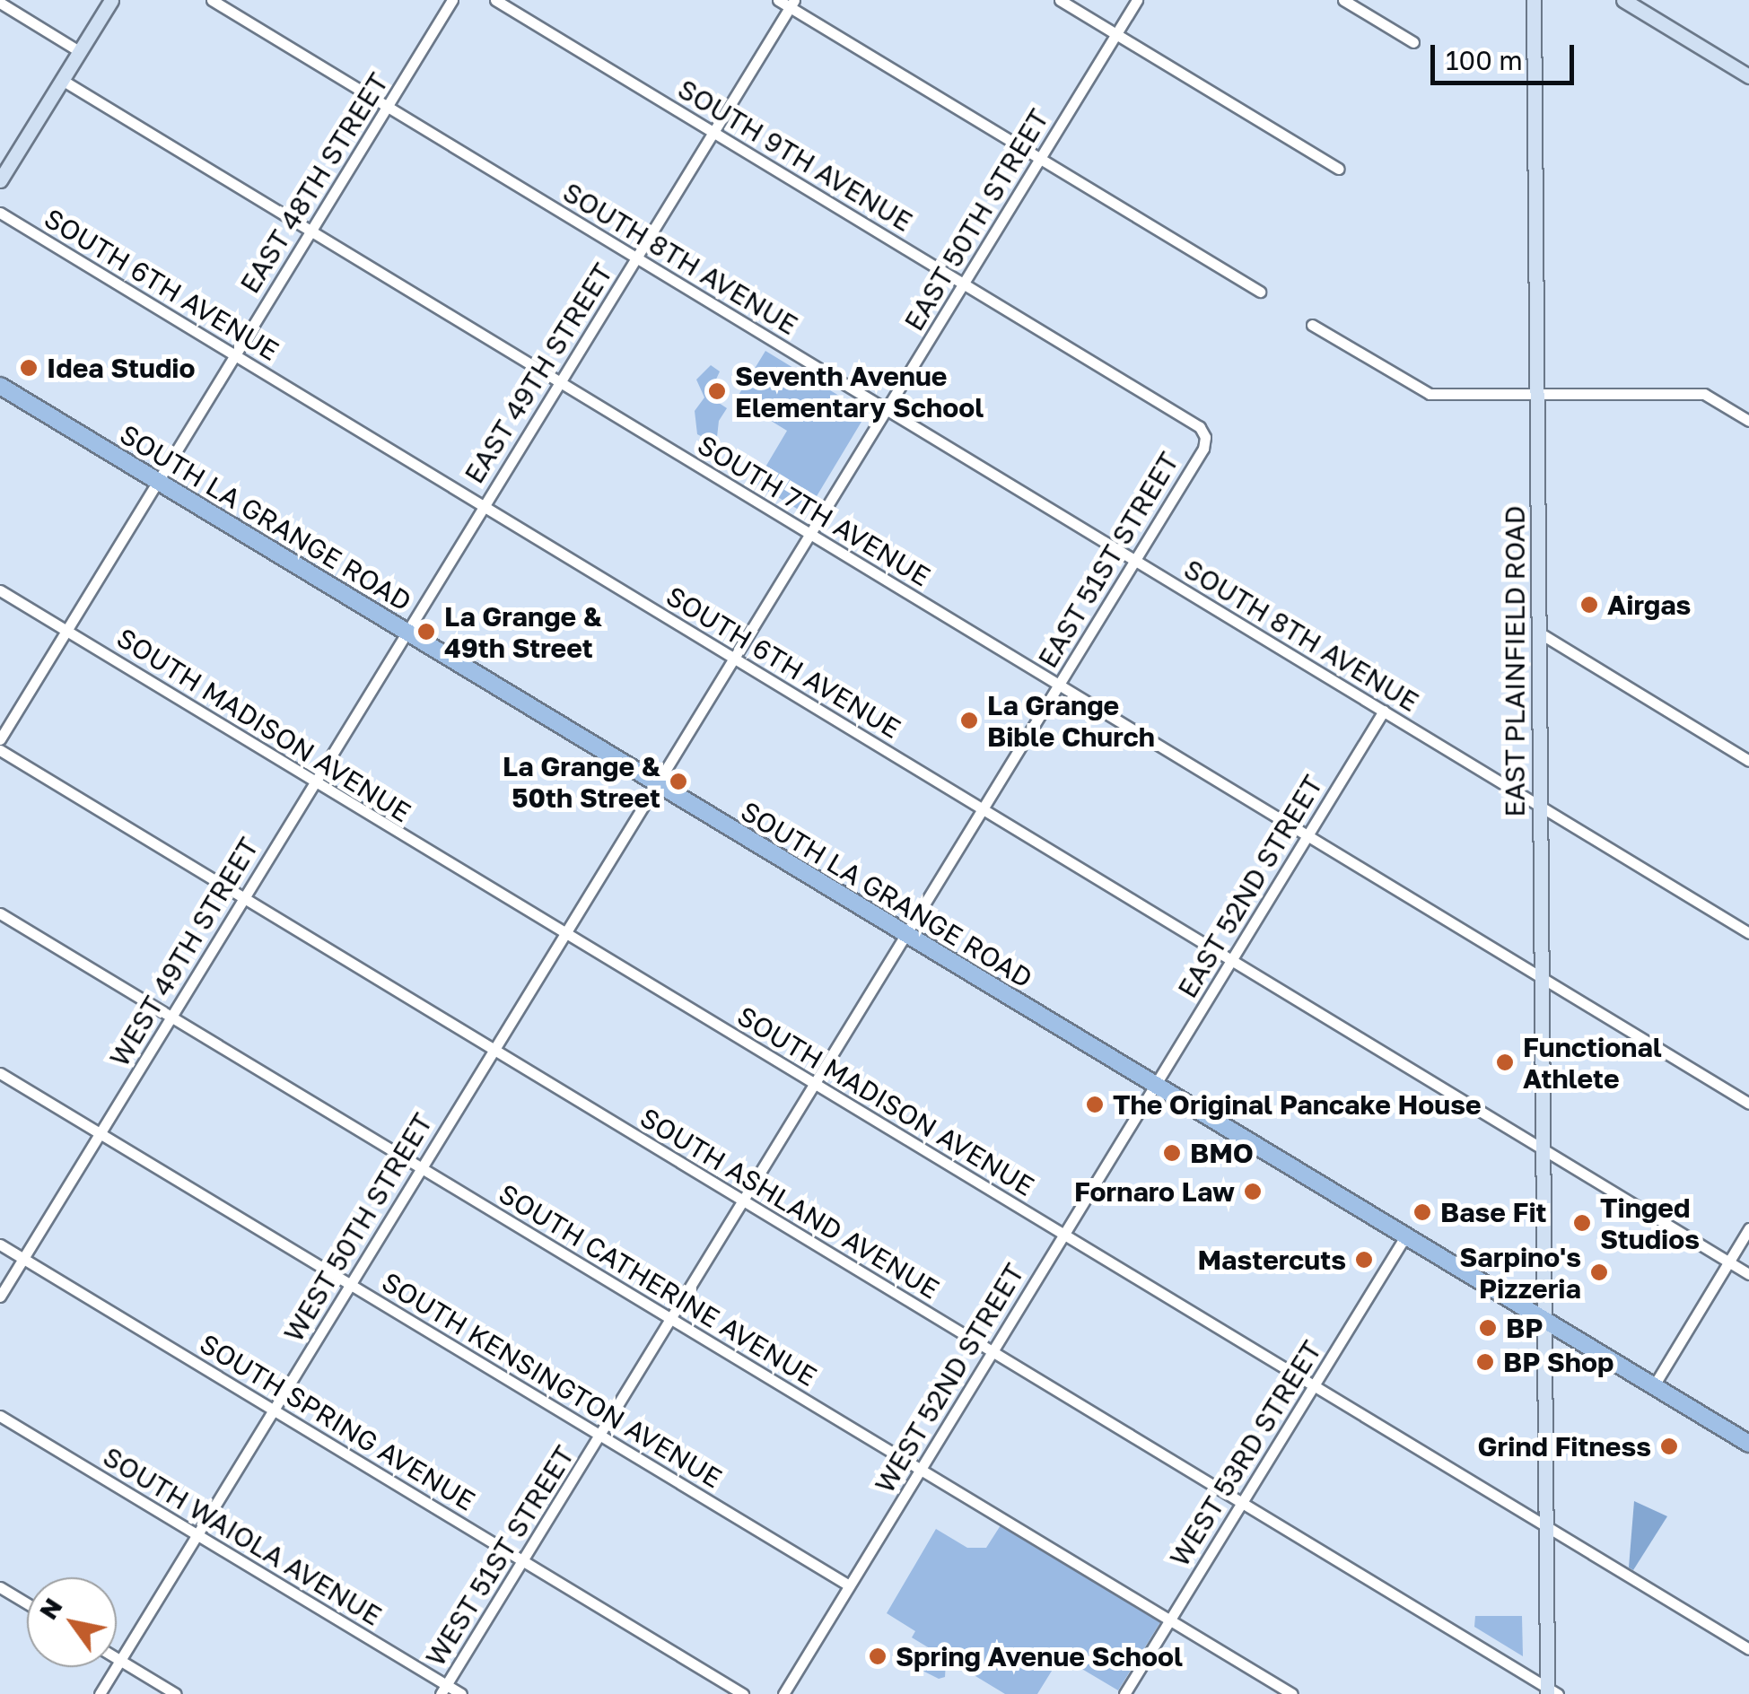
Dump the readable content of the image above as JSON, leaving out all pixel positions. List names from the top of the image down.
{
  "streets": {
    "main road": ["SOUTH LA GRANGE ROAD", "EAST PLAINFIELD ROAD"],
    "street": [
      "SOUTH 9TH AVENUE",
      "EAST 48TH STREET",
      "EAST 50TH STREET",
      "SOUTH 8TH AVENUE",
      "SOUTH 6TH AVENUE",
      "EAST 49TH STREET",
      "SOUTH 7TH AVENUE",
      "EAST 51ST STREET",
      "SOUTH MADISON AVENUE",
      "EAST 52ND STREET",
      "WEST 49TH STREET",
      "SOUTH ASHLAND AVENUE",
      "WEST 50TH STREET",
      "SOUTH CATHERINE AVENUE",
      "WEST 52ND STREET",
      "SOUTH KENSINGTON AVENUE",
      "SOUTH SPRING AVENUE",
      "WEST 53RD STREET",
      "SOUTH WAIOLA AVENUE",
      "WEST 51ST STREET"
    ]
  },
  "crossings": [
    ["SOUTH 9TH AVENUE", "EAST 50TH STREET"],
    ["SOUTH 9TH AVENUE", "EAST 49TH STREET"],
    ["SOUTH 9TH AVENUE", "EAST 51ST STREET"],
    ["EAST 48TH STREET", "SOUTH 8TH AVENUE"],
    ["EAST 48TH STREET", "SOUTH 6TH AVENUE"],
    ["EAST 48TH STREET", "SOUTH 7TH AVENUE"],
    ["EAST 48TH STREET", "SOUTH LA GRANGE ROAD"],
    ["EAST 48TH STREET", "SOUTH MADISON AVENUE"],
    ["EAST 50TH STREET", "SOUTH 8TH AVENUE"],
    ["EAST 50TH STREET", "SOUTH 6TH AVENUE"],
    ["EAST 50TH STREET", "SOUTH 7TH AVENUE"],
    ["EAST 50TH STREET", "SOUTH LA GRANGE ROAD"],
    ["EAST 50TH STREET", "WEST 50TH STREET"],
    ["SOUTH 8TH AVENUE", "EAST 49TH STREET"],
    ["SOUTH 8TH AVENUE", "EAST 51ST STREET"],
    ["SOUTH 8TH AVENUE", "EAST PLAINFIELD ROAD"],
    ["SOUTH 8TH AVENUE", "EAST 52ND STREET"],
    ["SOUTH 6TH AVENUE", "EAST 49TH STREET"],
    ["SOUTH 6TH AVENUE", "EAST 51ST STREET"],
    ["SOUTH 6TH AVENUE", "EAST PLAINFIELD ROAD"],
    ["SOUTH 6TH AVENUE", "EAST 52ND STREET"],
    ["EAST 49TH STREET", "SOUTH 7TH AVENUE"],
    ["EAST 49TH STREET", "SOUTH LA GRANGE ROAD"],
    ["EAST 49TH STREET", "WEST 49TH STREET"],
    ["SOUTH 7TH AVENUE", "EAST 51ST STREET"],
    ["SOUTH 7TH AVENUE", "EAST PLAINFIELD ROAD"],
    ["SOUTH 7TH AVENUE", "EAST 52ND STREET"],
    ["SOUTH LA GRANGE ROAD", "EAST 51ST STREET"],
    ["SOUTH LA GRANGE ROAD", "EAST PLAINFIELD ROAD"],
    ["SOUTH LA GRANGE ROAD", "EAST 52ND STREET"],
    ["SOUTH LA GRANGE ROAD", "WEST 49TH STREET"],
    ["SOUTH LA GRANGE ROAD", "WEST 50TH STREET"],
    ["SOUTH LA GRANGE ROAD", "WEST 52ND STREET"],
    ["SOUTH LA GRANGE ROAD", "WEST 53RD STREET"],
    ["SOUTH LA GRANGE ROAD", "WEST 51ST STREET"],
    ["EAST 51ST STREET", "WEST 51ST STREET"],
    ["EAST PLAINFIELD ROAD", "SOUTH MADISON AVENUE"],
    ["EAST PLAINFIELD ROAD", "SOUTH ASHLAND AVENUE"],
    ["SOUTH MADISON AVENUE", "WEST 49TH STREET"],
    ["SOUTH MADISON AVENUE", "WEST 50TH STREET"],
    ["SOUTH MADISON AVENUE", "WEST 52ND STREET"],
    ["SOUTH MADISON AVENUE", "WEST 53RD STREET"],
    ["SOUTH MADISON AVENUE", "WEST 51ST STREET"],
    ["EAST 52ND STREET", "WEST 52ND STREET"],
    ["WEST 49TH STREET", "SOUTH ASHLAND AVENUE"],
    ["WEST 49TH STREET", "SOUTH CATHERINE AVENUE"],
    ["WEST 49TH STREET", "SOUTH KENSINGTON AVENUE"],
    ["WEST 49TH STREET", "SOUTH SPRING AVENUE"],
    ["SOUTH ASHLAND AVENUE", "WEST 50TH STREET"],
    ["SOUTH ASHLAND AVENUE", "WEST 52ND STREET"],
    ["SOUTH ASHLAND AVENUE", "WEST 53RD STREET"],
    ["SOUTH ASHLAND AVENUE", "WEST 51ST STREET"],
    ["WEST 50TH STREET", "SOUTH CATHERINE AVENUE"],
    ["WEST 50TH STREET", "SOUTH KENSINGTON AVENUE"],
    ["WEST 50TH STREET", "SOUTH SPRING AVENUE"],
    ["WEST 50TH STREET", "SOUTH WAIOLA AVENUE"],
    ["SOUTH CATHERINE AVENUE", "WEST 52ND STREET"],
    ["SOUTH CATHERINE AVENUE", "WEST 53RD STREET"],
    ["SOUTH CATHERINE AVENUE", "WEST 51ST STREET"],
    ["WEST 52ND STREET", "SOUTH KENSINGTON AVENUE"],
    ["SOUTH KENSINGTON AVENUE", "WEST 51ST STREET"],
    ["SOUTH SPRING AVENUE", "WEST 51ST STREET"],
    ["SOUTH WAIOLA AVENUE", "WEST 51ST STREET"]
  ],
  "places": [
    "Idea Studio",
    "Seventh Avenue Elementary School",
    "Airgas",
    "La Grange & 49th Street",
    "La Grange Bible Church",
    "La Grange & 50th Street",
    "Functional Athlete",
    "The Original Pancake House",
    "BMO",
    "Fornaro Law",
    "Base Fit",
    "Tinged Studios",
    "Mastercuts",
    "Sarpino's Pizzeria",
    "BP",
    "BP Shop",
    "Grind Fitness",
    "Spring Avenue School"
  ],
  "scale_bar": "100 m",
  "north": "top left"
}
